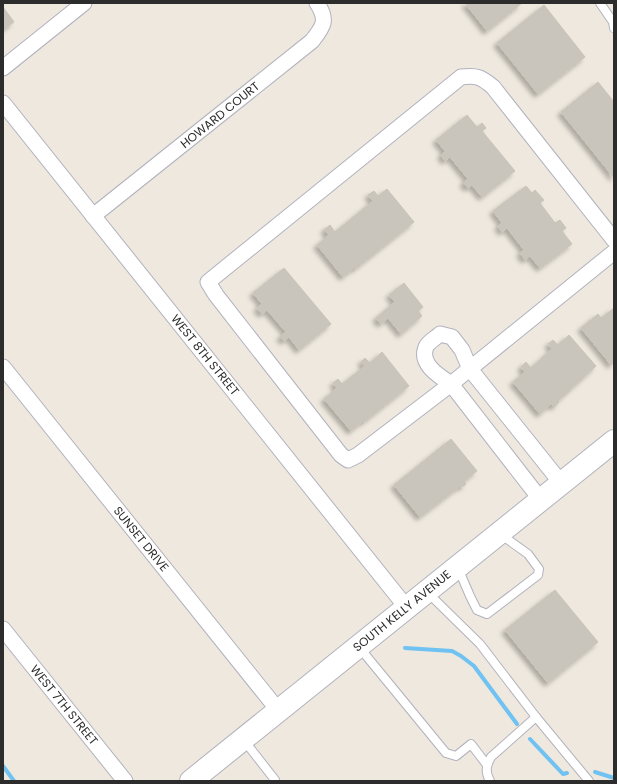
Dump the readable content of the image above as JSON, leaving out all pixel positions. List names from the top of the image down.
{
  "streets": {
    "main road": ["SOUTH KELLY AVENUE"],
    "street": [
      "HOWARD COURT",
      "WEST 8TH STREET",
      "SUNSET DRIVE",
      "WEST 7TH STREET"
    ]
  },
  "crossings": [
    ["HOWARD COURT", "WEST 8TH STREET"],
    ["WEST 8TH STREET", "SOUTH KELLY AVENUE"],
    ["SUNSET DRIVE", "SOUTH KELLY AVENUE"]
  ]
}
